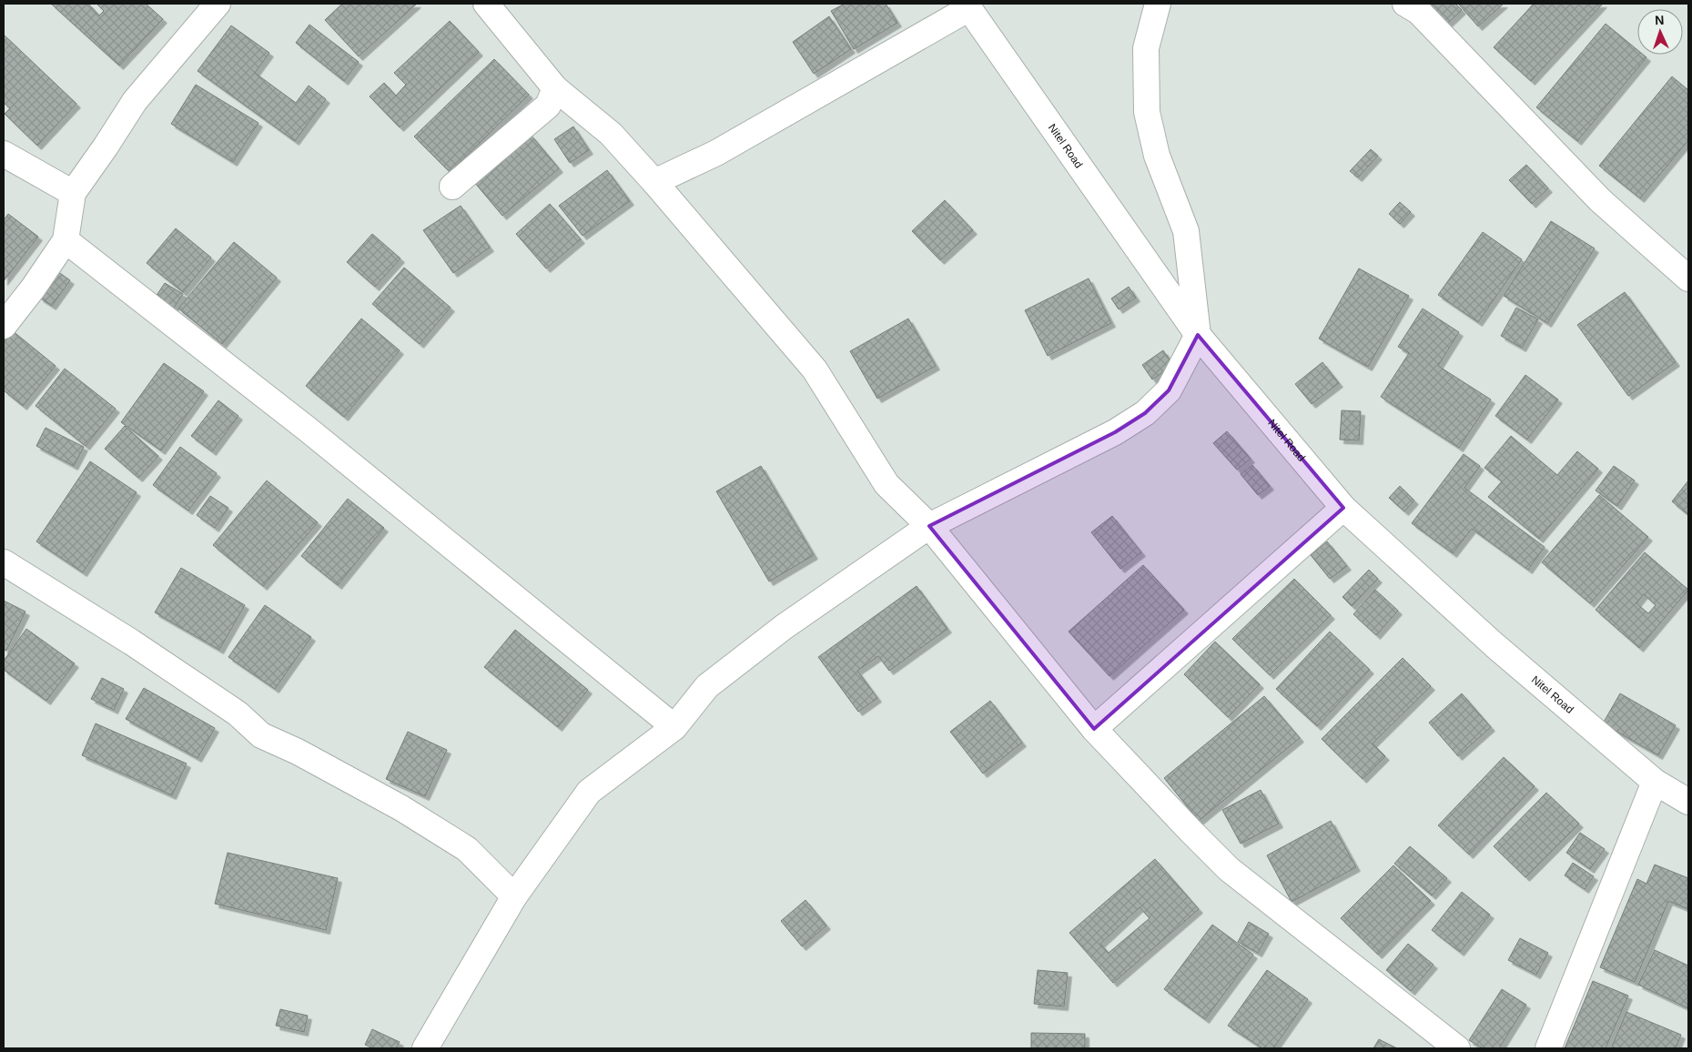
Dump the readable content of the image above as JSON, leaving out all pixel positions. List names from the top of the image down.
{
  "streets": {
    "street": ["Nitel Road"]
  },
  "north": "top"
}
